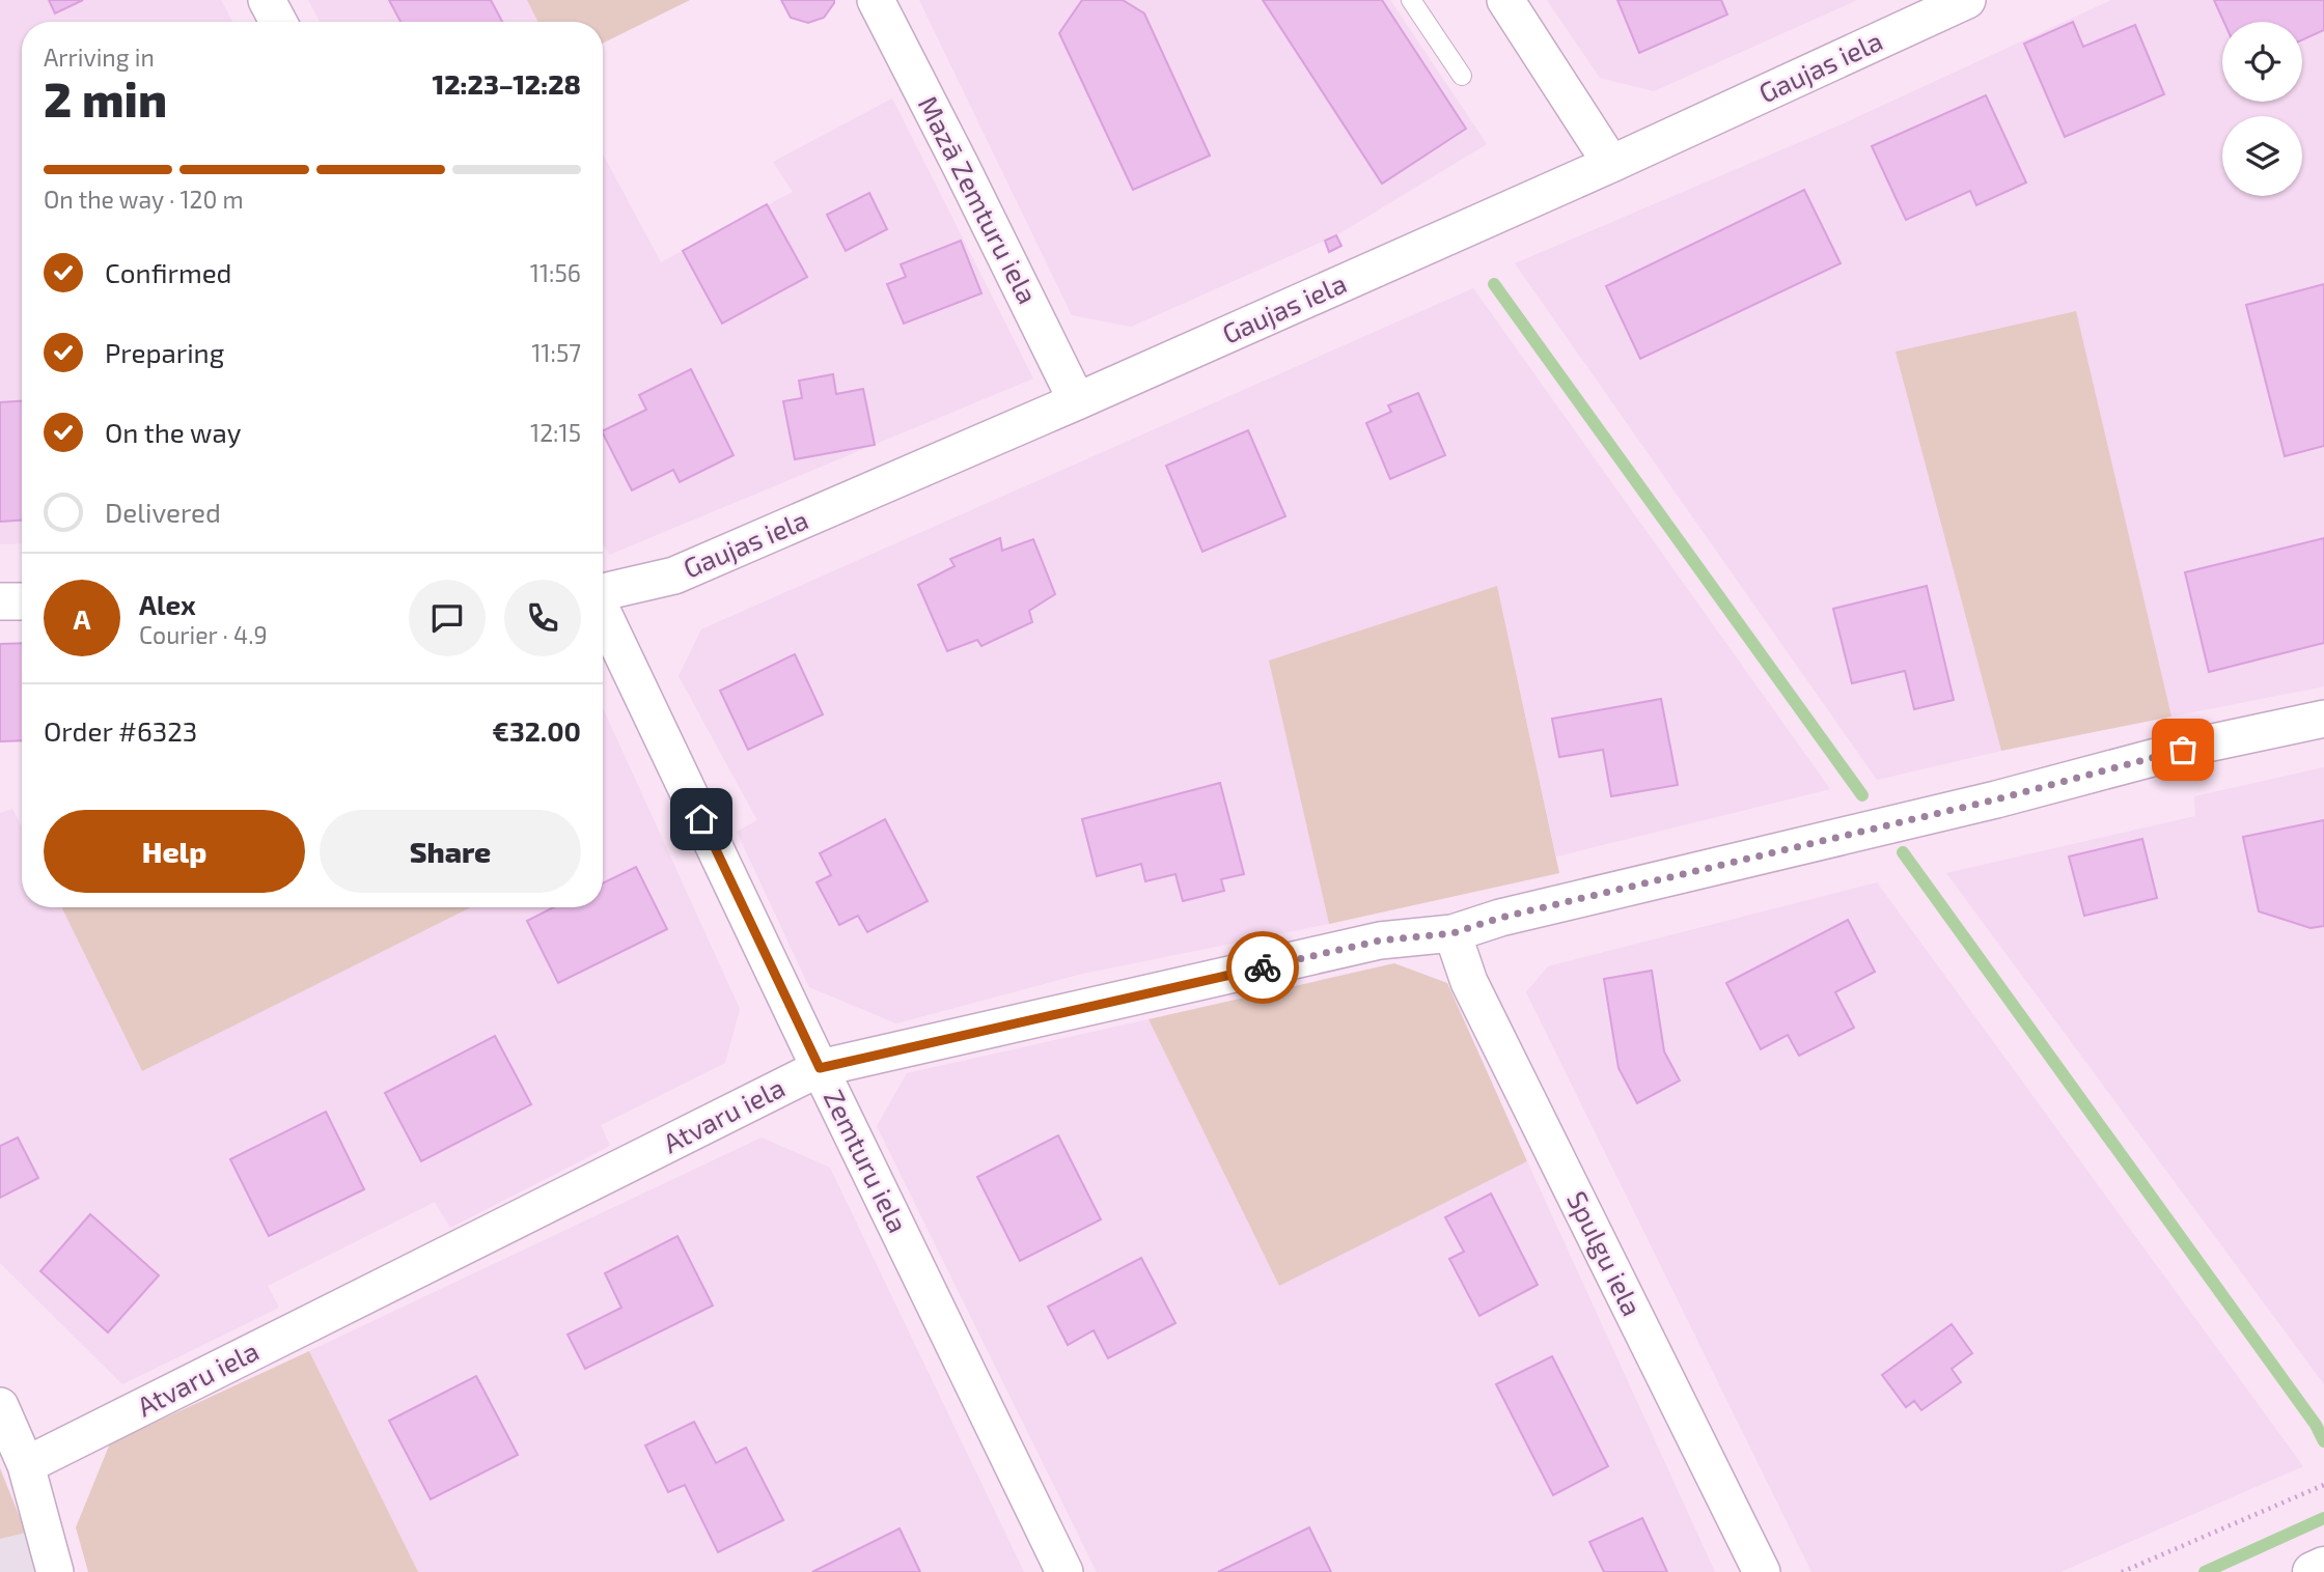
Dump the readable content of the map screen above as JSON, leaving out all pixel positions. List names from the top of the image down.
{
  "streets": {
    "street": [
      "Gaujas iela",
      "Mazā Zemturu iela",
      "Atvaru iela",
      "Zemturu iela",
      "Spulgu iela"
    ]
  },
  "crossings": [
    ["Gaujas iela", "Mazā Zemturu iela"],
    ["Atvaru iela", "Zemturu iela"],
    ["Atvaru iela", "Spulgu iela"]
  ],
  "page": {
    "heading": ["2 min", "Arriving in", "12:23–12:28"],
    "panel": [
      "Alex",
      "Courier · 4.9",
      "Order #6323",
      "€32.00"
    ],
    "bar": "On the way · 120 m",
    "list": [
      ["Confirmed", "11:56"],
      ["Preparing", "11:57"],
      ["On the way", "12:15"],
      "Delivered"
    ],
    "round": "A",
    "buttons": ["Help", "Share"]
  }
}
